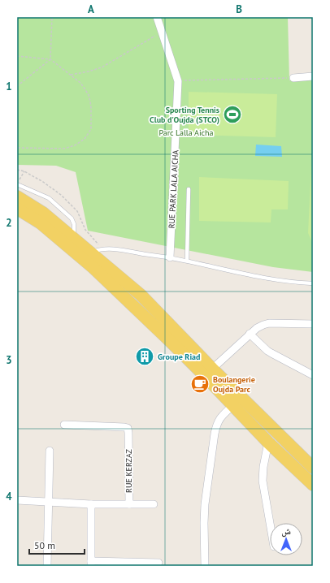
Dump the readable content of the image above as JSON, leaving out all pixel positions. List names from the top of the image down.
{
  "streets": {
    "street": ["RUE PARK LALA AICHA", "RUE KERZAZ"]
  },
  "parks": ["Parc Lalla Aicha"],
  "places": {
    "sports": ["Sporting Tennis Club d'Oujda (STCO)"],
    "building": ["Groupe Riad"],
    "cafe": ["Boulangerie Oujda Parc"]
  },
  "scale_bar": "50 m",
  "north": "top",
  "grid": {
    "columns": ["A", "B"],
    "rows": [
      "1",
      "2",
      "3",
      "4"
    ]
  }
}
